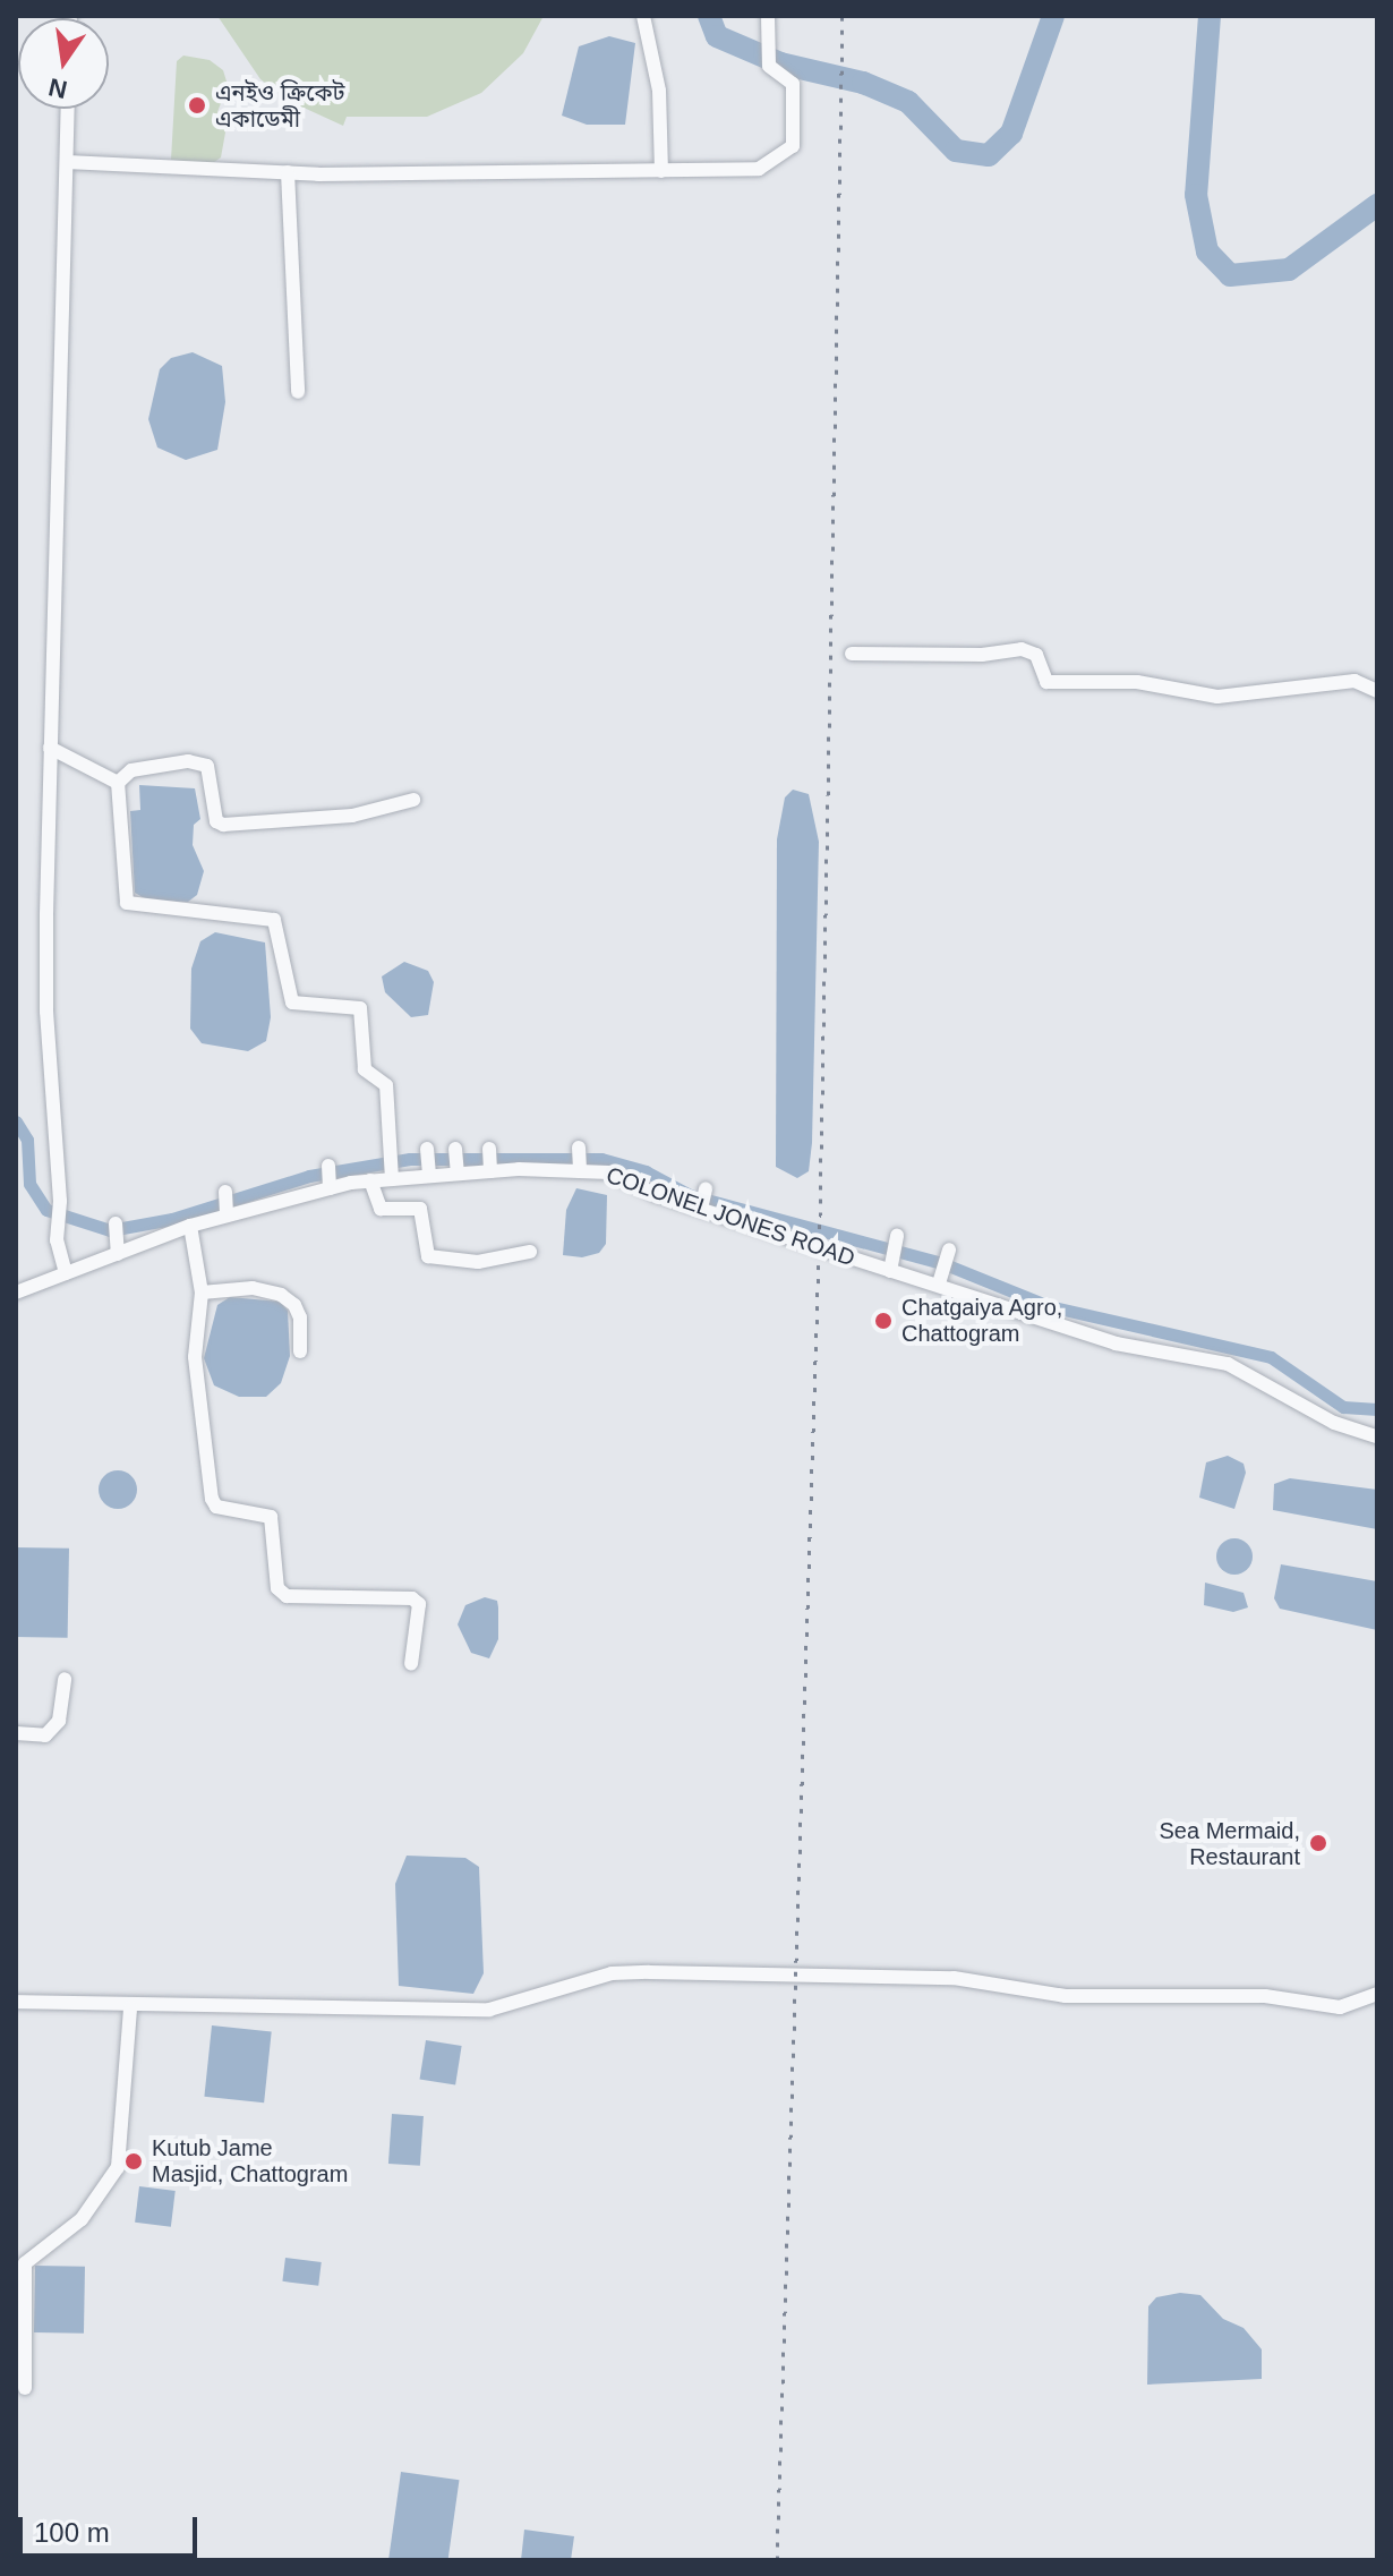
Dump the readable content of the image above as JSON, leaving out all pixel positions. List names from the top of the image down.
{
  "streets": {
    "street": ["COLONEL JONES ROAD"]
  },
  "places": [
    "এনইও ক্রিকেট একাডেমী",
    "Chatgaiya Agro, Chattogram",
    "Sea Mermaid, Restaurant",
    "Kutub Jame Masjid, Chattogram"
  ],
  "scale_bar": "100 m",
  "north": "bottom"
}
